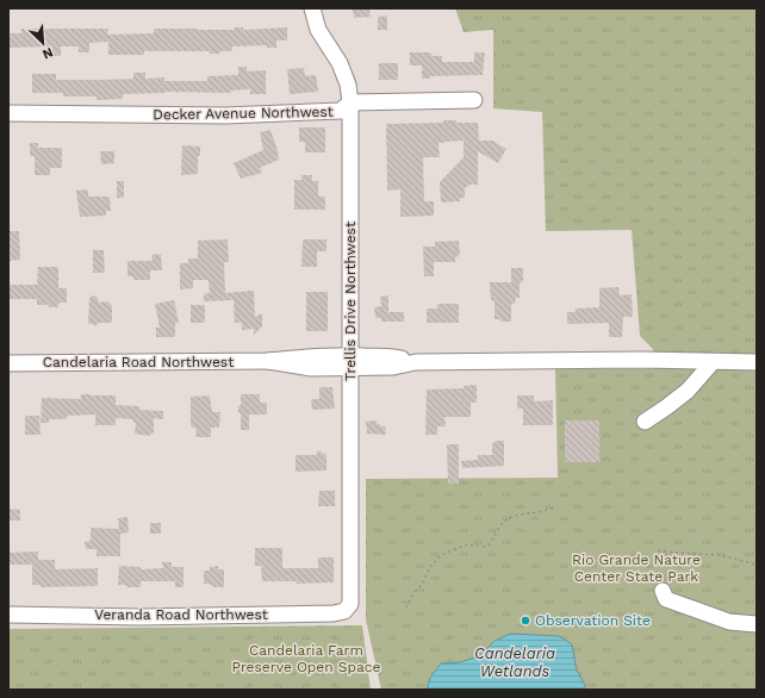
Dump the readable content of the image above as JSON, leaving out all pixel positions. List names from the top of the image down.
{
  "streets": {
    "street": [
      "Decker Avenue Northwest",
      "Trellis Drive Northwest",
      "Candelaria Road Northwest",
      "Veranda Road Northwest"
    ]
  },
  "crossings": [
    ["Decker Avenue Northwest", "Trellis Drive Northwest"],
    ["Trellis Drive Northwest", "Candelaria Road Northwest"],
    ["Trellis Drive Northwest", "Veranda Road Northwest"]
  ],
  "water": ["Candelaria Wetlands"],
  "parks": ["Rio Grande Nature Center State Park", "Candelaria Farm Preserve Open Space"],
  "places": ["Observation Site"],
  "north": "bottom right"
}
